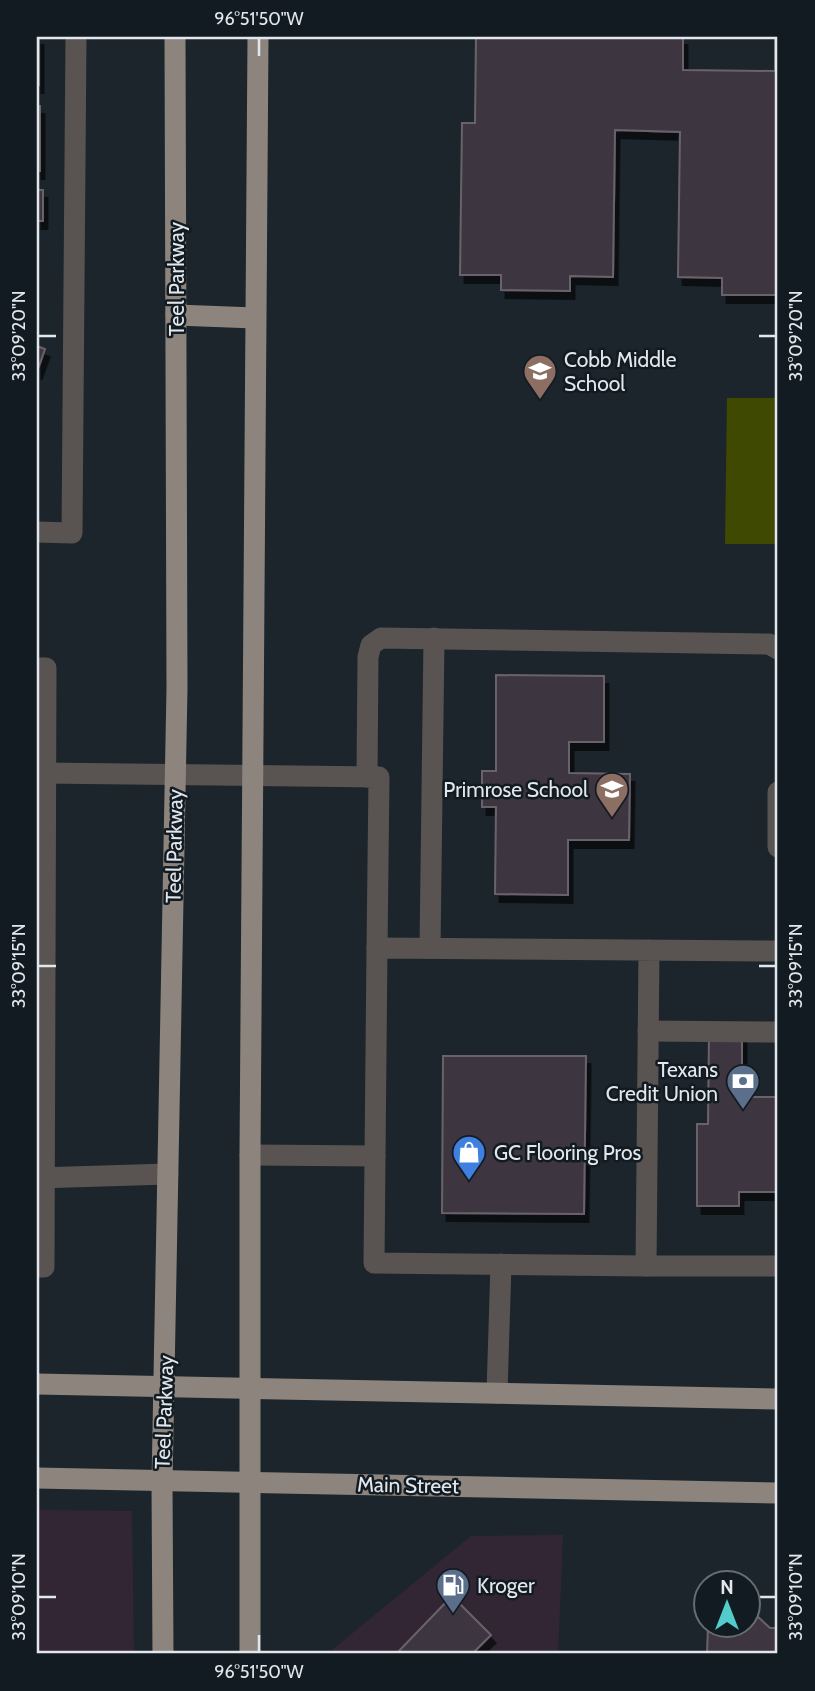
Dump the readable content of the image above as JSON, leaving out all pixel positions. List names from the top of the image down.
{
  "streets": {
    "main road": ["Teel Parkway", "Main Street"]
  },
  "crossings": [
    ["Teel Parkway", "Main Street"]
  ],
  "places": {
    "school or university": ["Cobb Middle School", "Primrose School"],
    "bank": ["Texans Credit Union"],
    "shop": ["GC Flooring Pros"],
    "fuel station": ["Kroger"]
  },
  "north": "top",
  "coordinates": [
    "96°51'50\"W",
    "33°09'20\"N",
    "33°09'15\"N",
    "33°09'10\"N"
  ]
}
